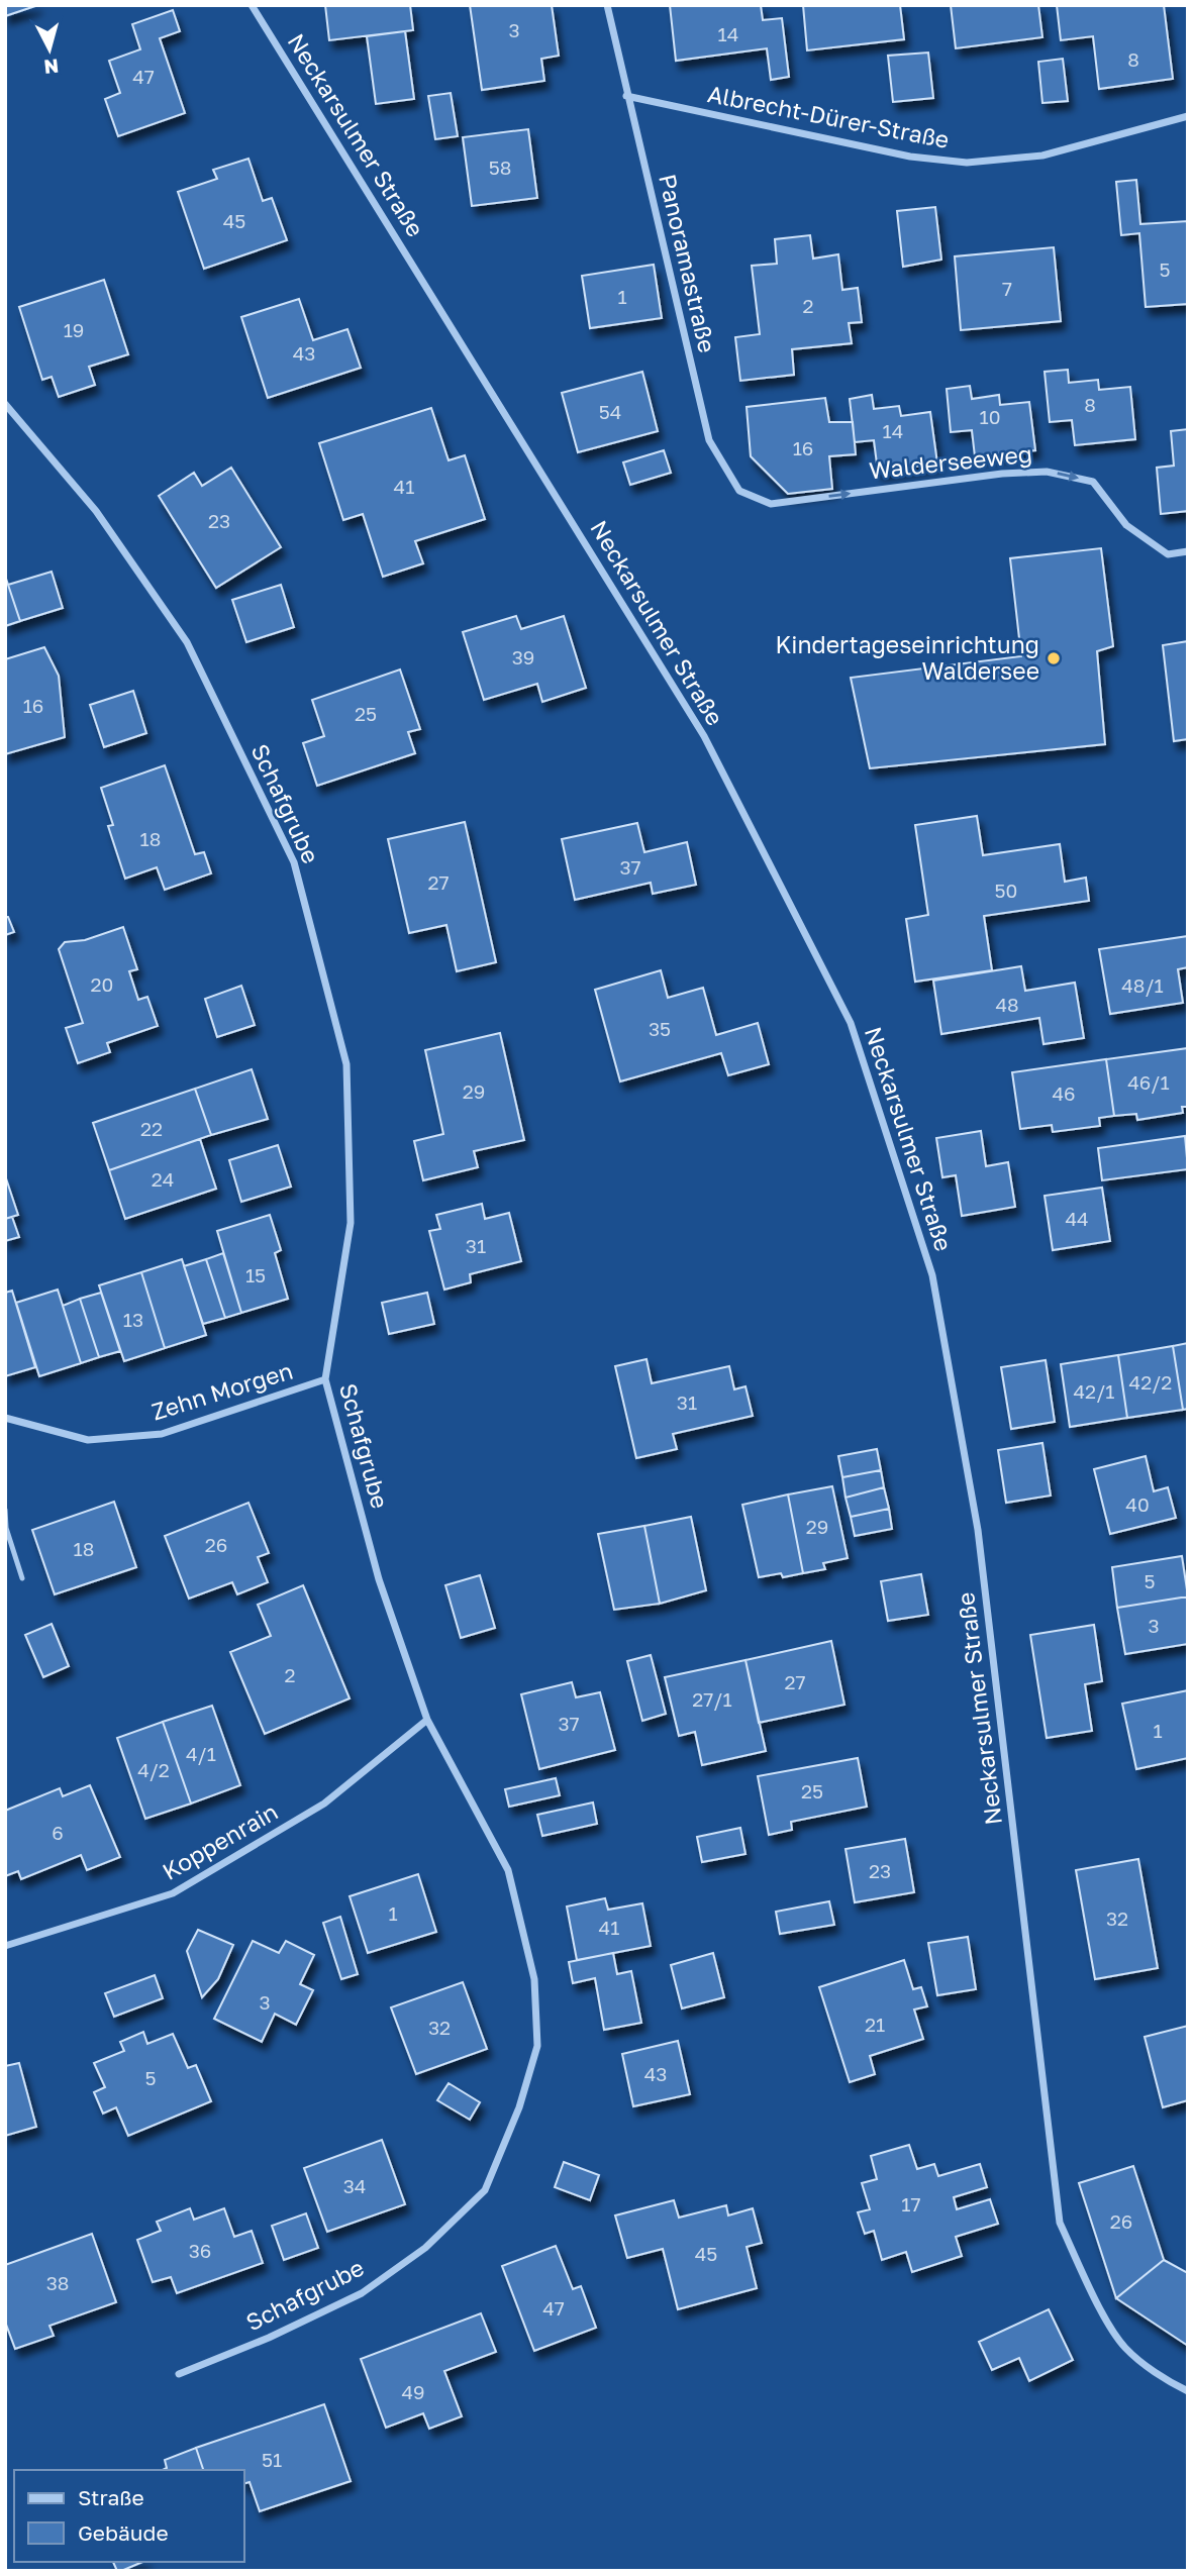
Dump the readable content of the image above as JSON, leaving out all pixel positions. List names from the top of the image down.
{
  "streets": {
    "street": [
      "Albrecht-Dürer-Straße",
      "Neckarsulmer Straße",
      "Panoramastraße",
      "Walderseeweg",
      "Schafgrube",
      "Zehn Morgen",
      "Koppenrain"
    ]
  },
  "crossings": [
    ["Albrecht-Dürer-Straße", "Panoramastraße"],
    ["Panoramastraße", "Walderseeweg"],
    ["Schafgrube", "Zehn Morgen"],
    ["Schafgrube", "Koppenrain"]
  ],
  "one_way": ["Walderseeweg"],
  "places": ["Kindertageseinrichtung Waldersee"],
  "house_numbers": [
    "3",
    "14",
    "8",
    "47",
    "58",
    "45",
    "5",
    "7",
    "1",
    "2",
    "19",
    "43",
    "8",
    "54",
    "10",
    "14",
    "16",
    "41",
    "23",
    "39",
    "16",
    "25",
    "18",
    "37",
    "27",
    "50",
    "20",
    "48/1",
    "48",
    "35",
    "46/1",
    "29",
    "46",
    "22",
    "24",
    "44",
    "31",
    "15",
    "13",
    "42/2",
    "42/1",
    "31",
    "40",
    "29",
    "26",
    "18",
    "5",
    "3",
    "2",
    "27",
    "27/1",
    "37",
    "1",
    "4/1",
    "4/2",
    "25",
    "6",
    "23",
    "1",
    "32",
    "41",
    "3",
    "21",
    "32",
    "43",
    "5",
    "34",
    "17",
    "26",
    "36",
    "45",
    "38",
    "47",
    "49",
    "51"
  ],
  "legend": ["Straße", "Gebäude"],
  "north": "bottom"
}
